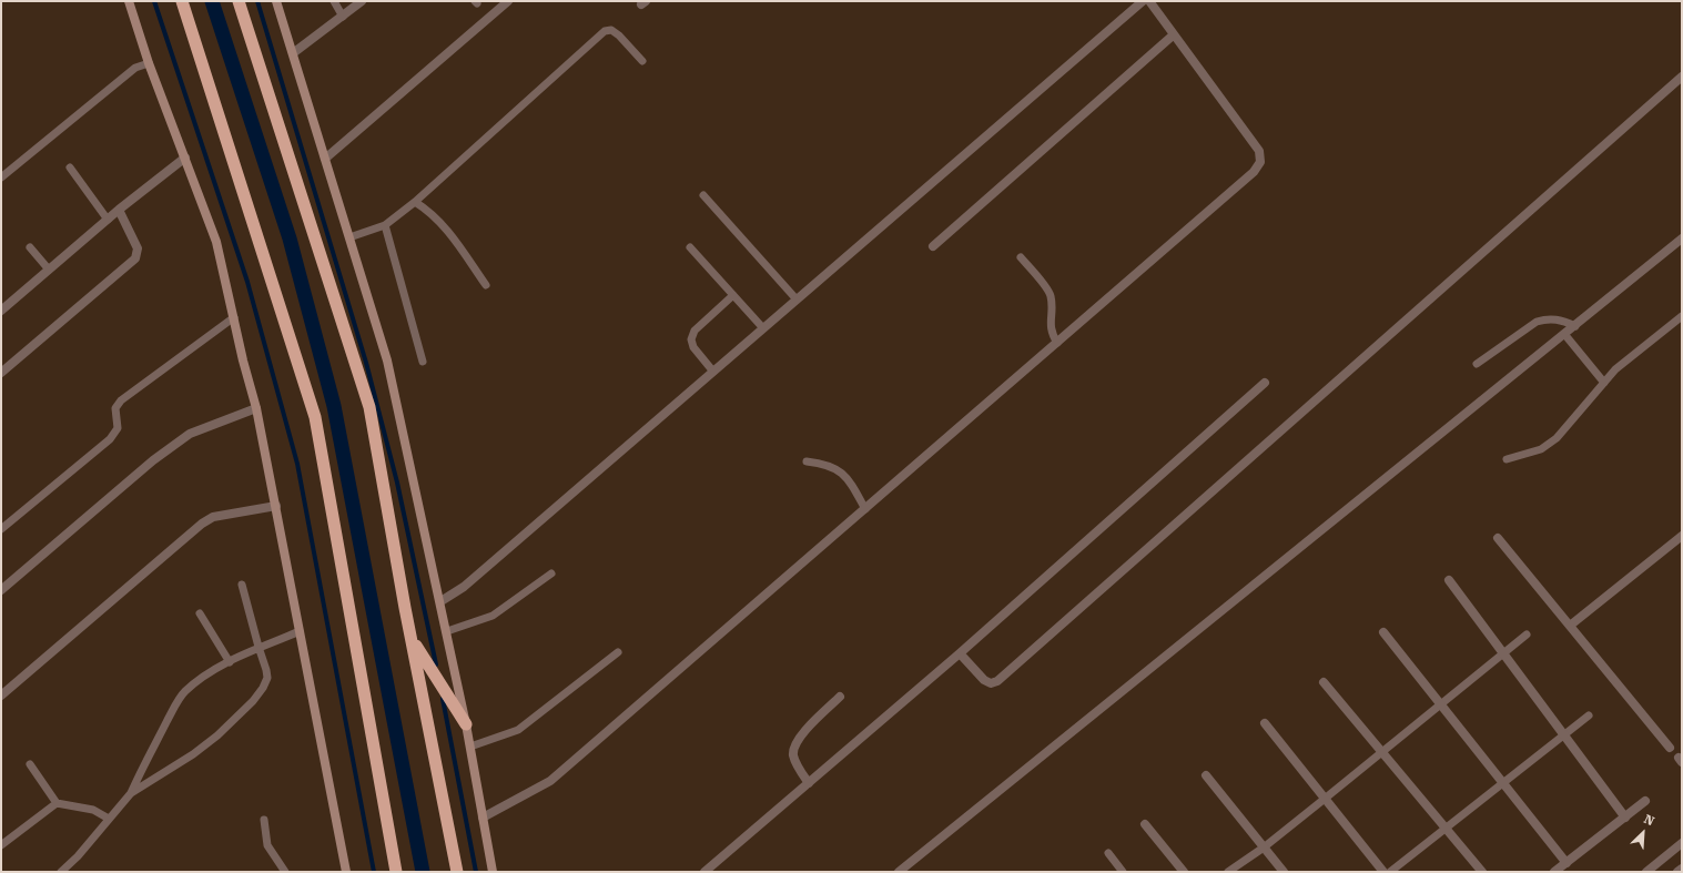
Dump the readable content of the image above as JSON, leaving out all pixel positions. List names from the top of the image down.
{
  "north": "top right"
}
